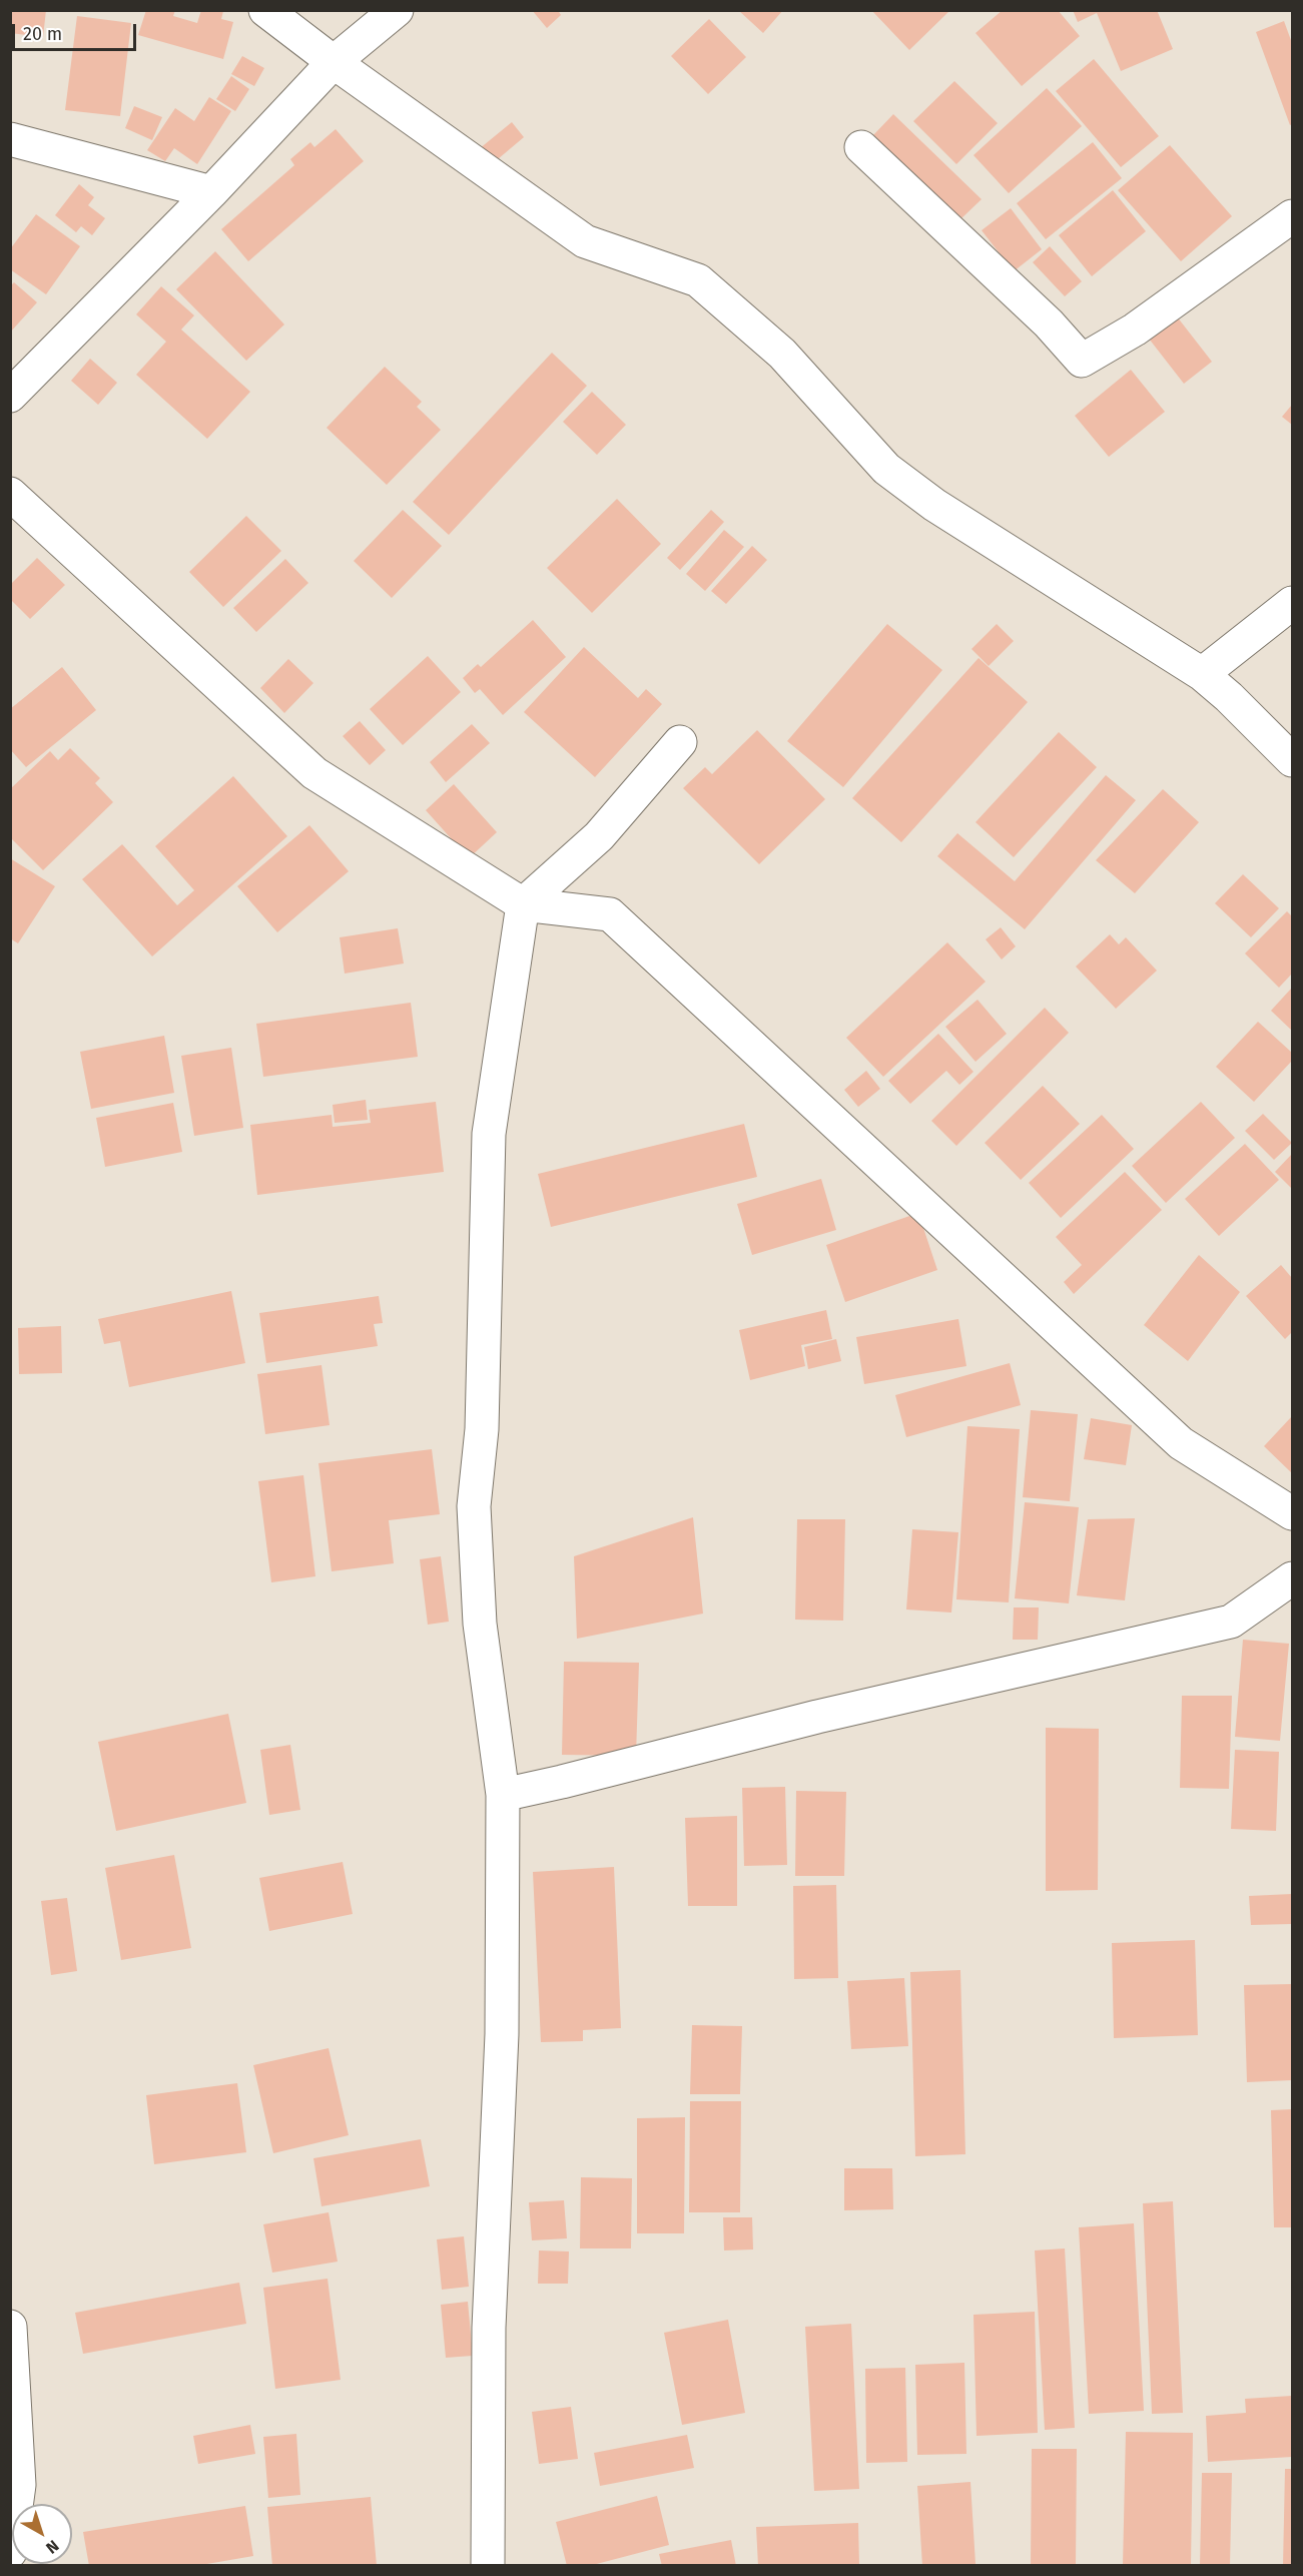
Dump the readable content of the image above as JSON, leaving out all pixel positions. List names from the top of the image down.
{
  "scale_bar": "20 m",
  "north": "bottom right"
}
